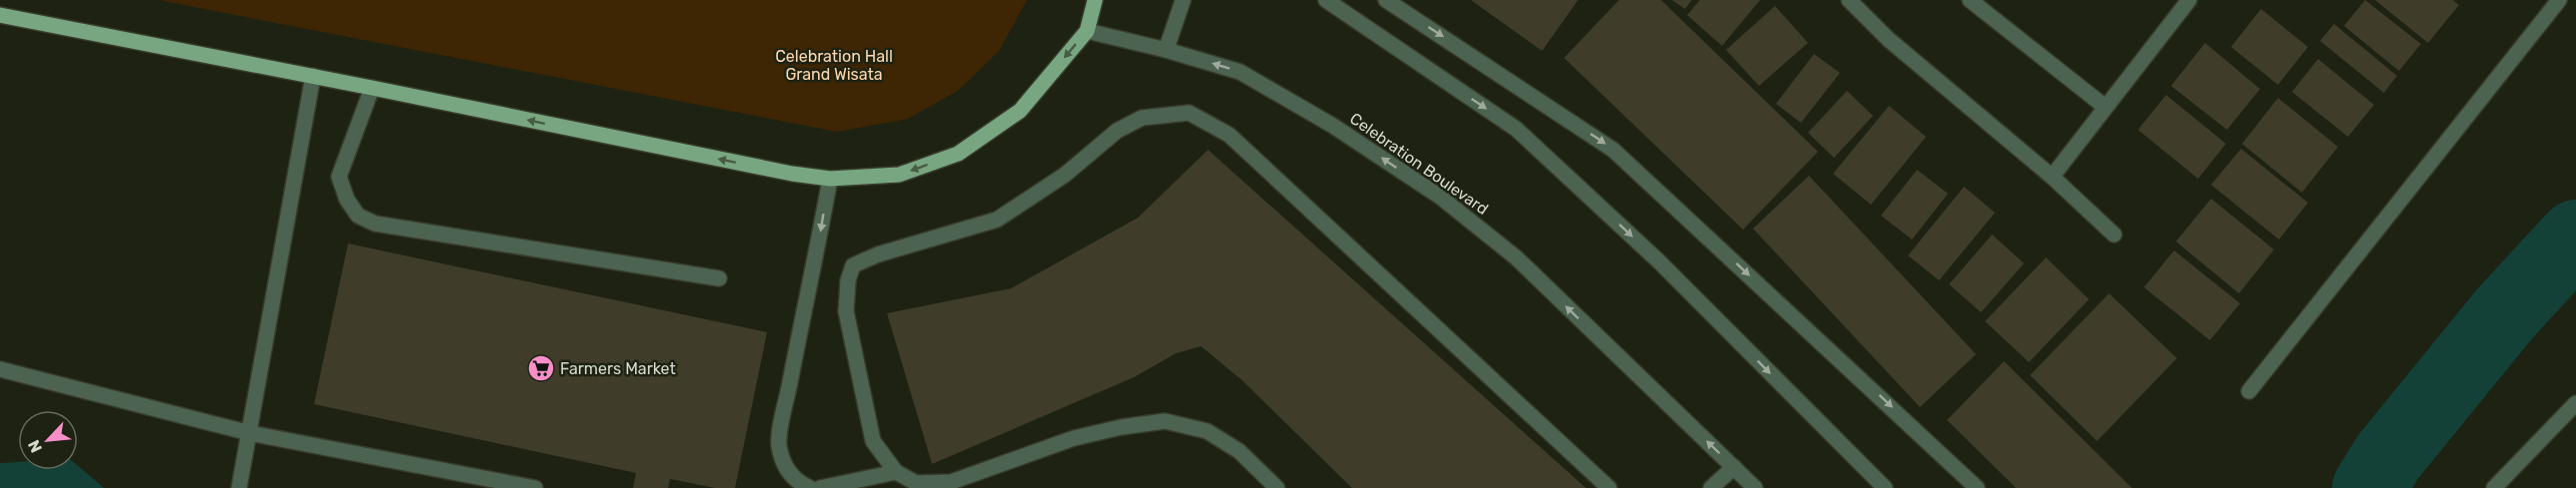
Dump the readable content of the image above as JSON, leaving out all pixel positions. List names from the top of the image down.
{
  "streets": {
    "street": ["Celebration Boulevard"]
  },
  "parks": ["Celebration Hall Grand Wisata"],
  "places": {
    "supermarket": ["Farmers Market"]
  },
  "north": "bottom left"
}
